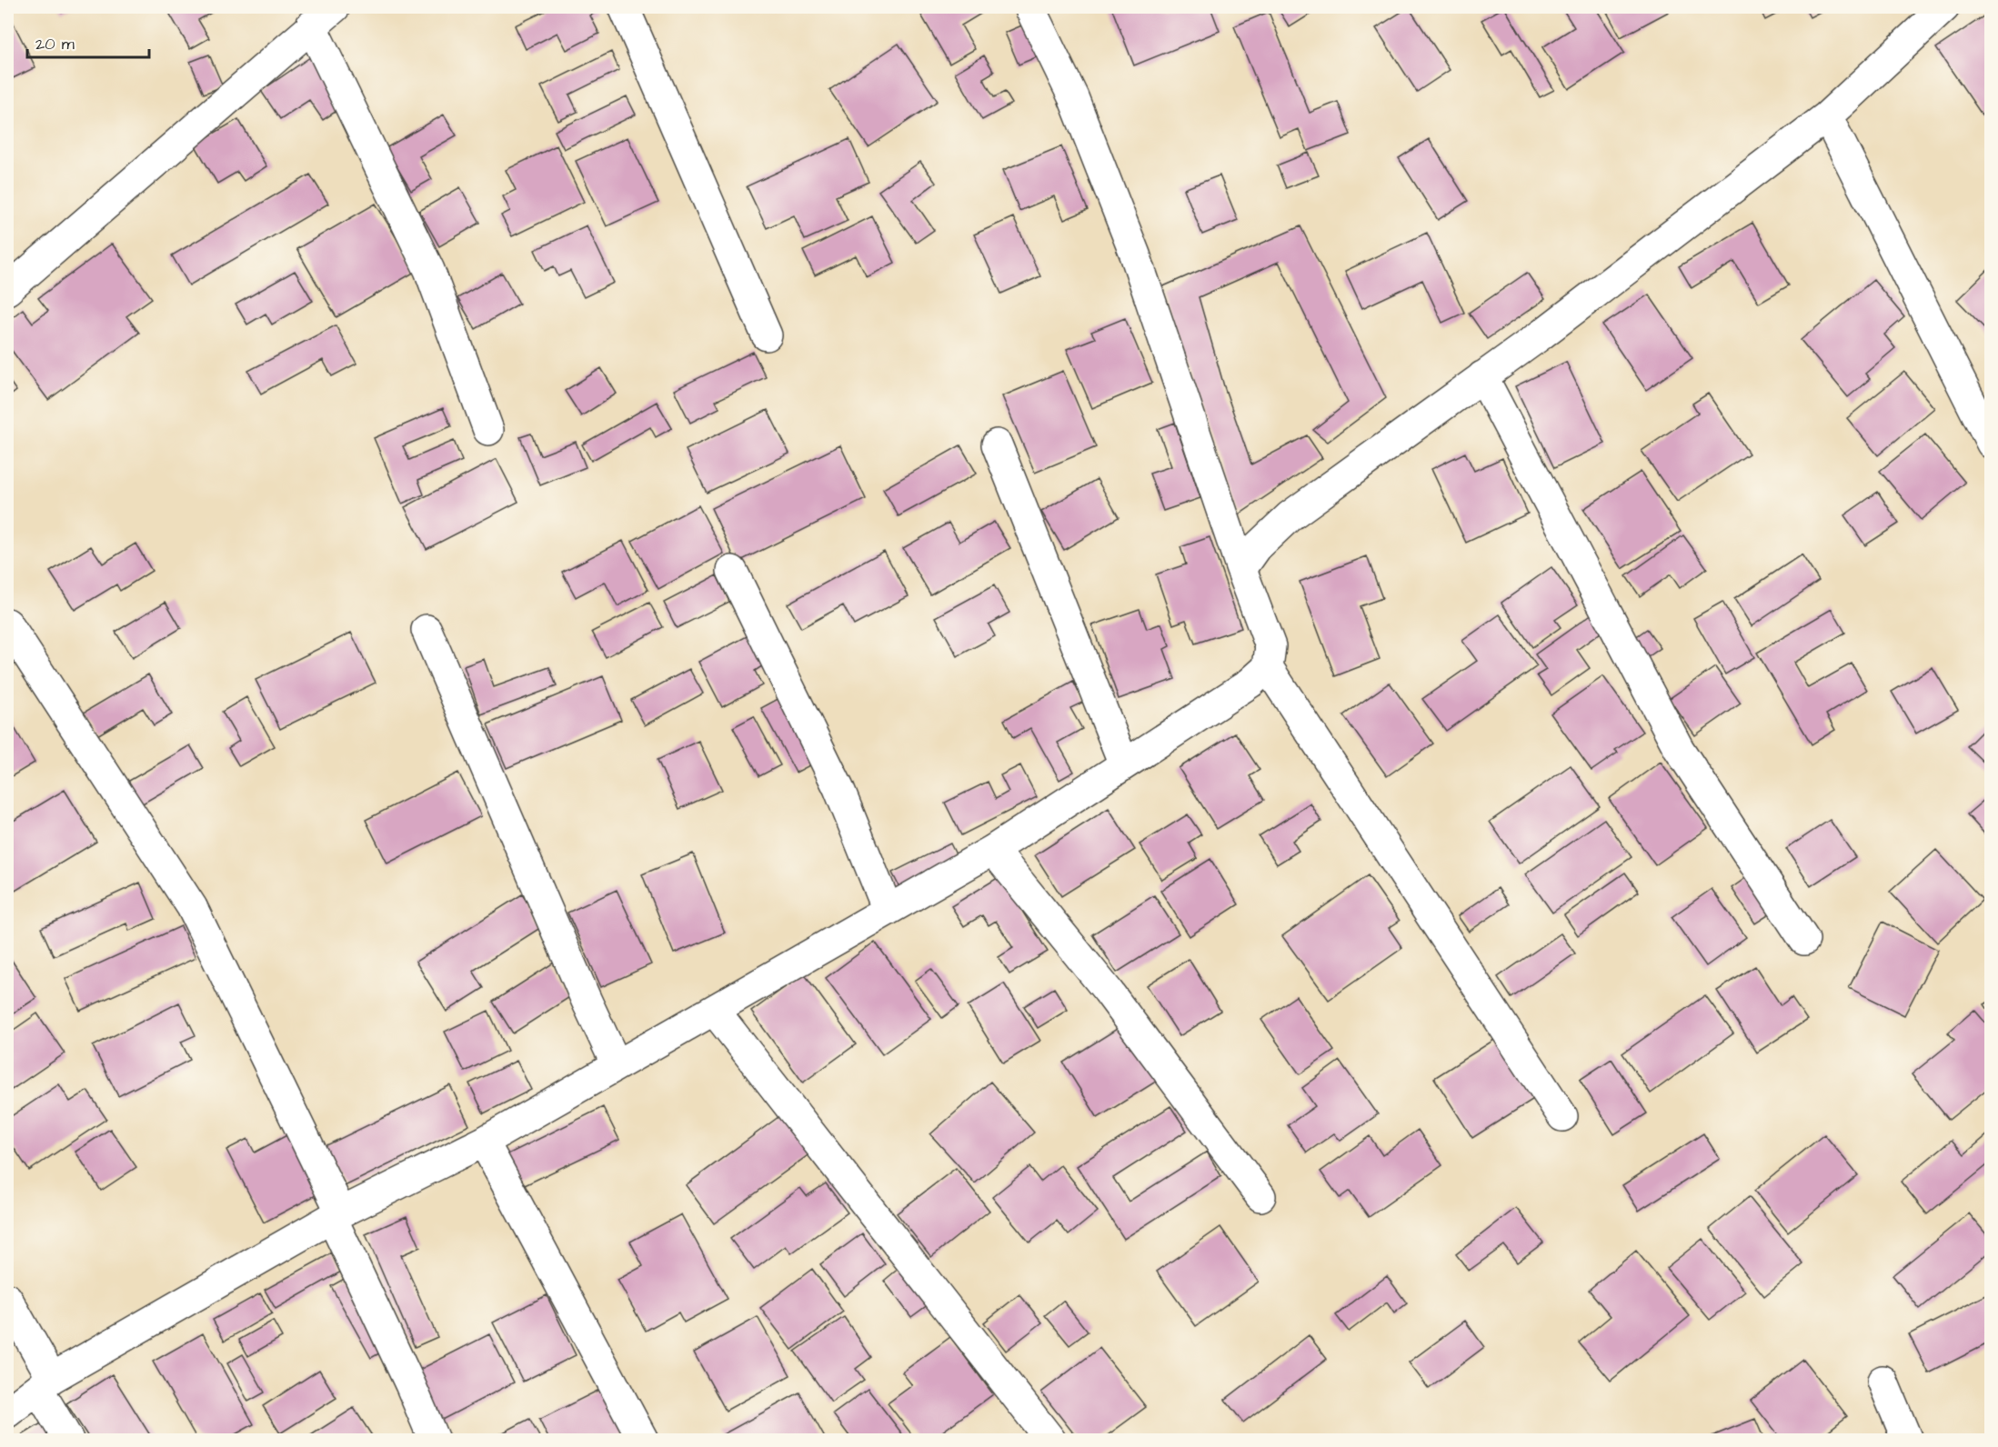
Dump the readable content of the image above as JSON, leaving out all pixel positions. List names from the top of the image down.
{
  "scale_bar": "20 m"
}
